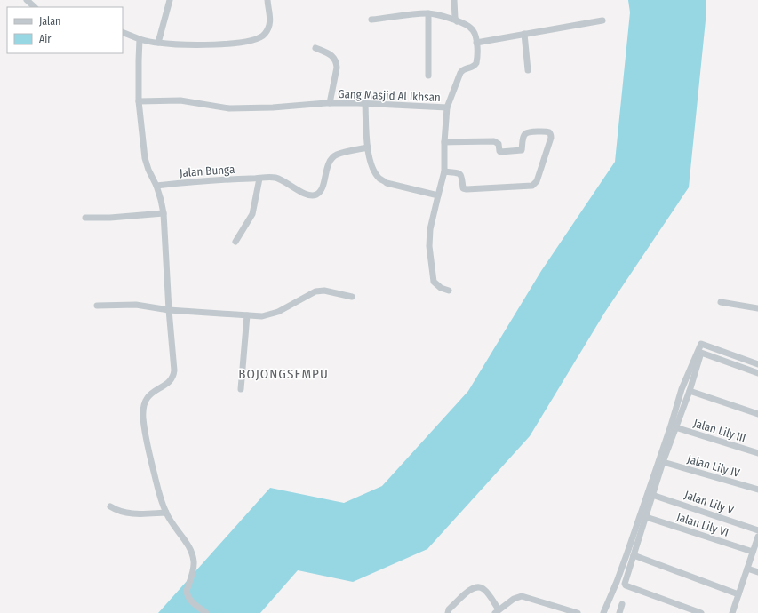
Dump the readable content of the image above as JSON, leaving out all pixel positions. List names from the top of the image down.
{
  "streets": {
    "street": [
      "Gang Masjid Al Ikhsan",
      "Jalan Bunga",
      "Jalan Lily III",
      "Jalan Lily IV",
      "Jalan Lily V",
      "Jalan Lily VI"
    ]
  },
  "districts": ["BOJONGSEMPU"],
  "legend": ["Jalan", "Air"]
}
